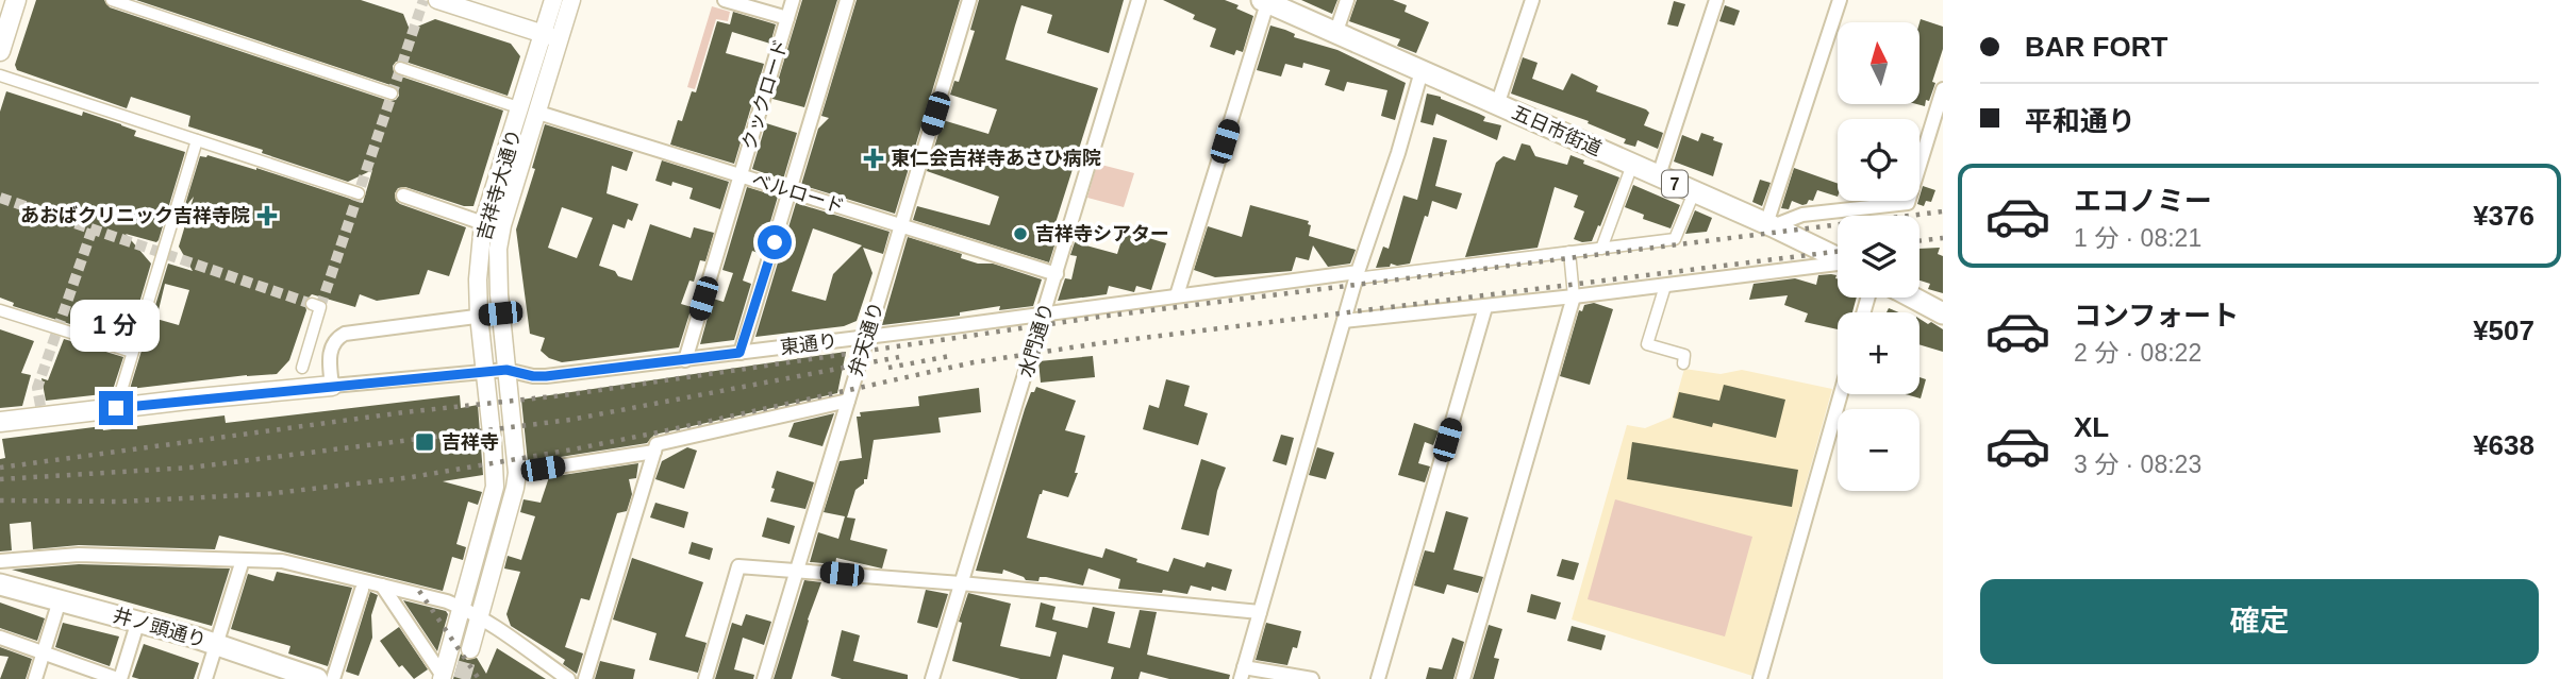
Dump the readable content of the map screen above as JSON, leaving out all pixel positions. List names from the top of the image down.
{
  "streets": {
    "main road": ["五日市街道", "7", "井ノ頭通り"],
    "street": [
      "クックロード",
      "吉祥寺大通り",
      "ベルロード",
      "弁天通り",
      "水門通り",
      "東通り"
    ]
  },
  "crossings": [
    ["クックロード", "ベルロード"],
    ["クックロード", "東通り"],
    ["吉祥寺大通り", "ベルロード"],
    ["吉祥寺大通り", "東通り"],
    ["ベルロード", "弁天通り"],
    ["ベルロード", "水門通り"],
    ["弁天通り", "東通り"],
    ["水門通り", "東通り"]
  ],
  "places": {
    "health": ["東仁会吉祥寺あさひ病院", "あおばクリニック吉祥寺院"],
    "other": ["吉祥寺シアター"],
    "transit": ["吉祥寺"]
  },
  "north": "top",
  "page": {
    "banner": ["BAR FORT", "平和通り"],
    "map_buttons": ["+", "−"],
    "list": [
      {
        "name": "エコノミー",
        "note": "1 分 · 08:21",
        "value": "¥376"
      },
      {
        "name": "コンフォート",
        "note": "2 分 · 08:22",
        "value": "¥507"
      },
      {
        "name": "XL",
        "note": "3 分 · 08:23",
        "value": "¥638"
      }
    ],
    "bubble": "1 分",
    "buttons": "確定"
  }
}
